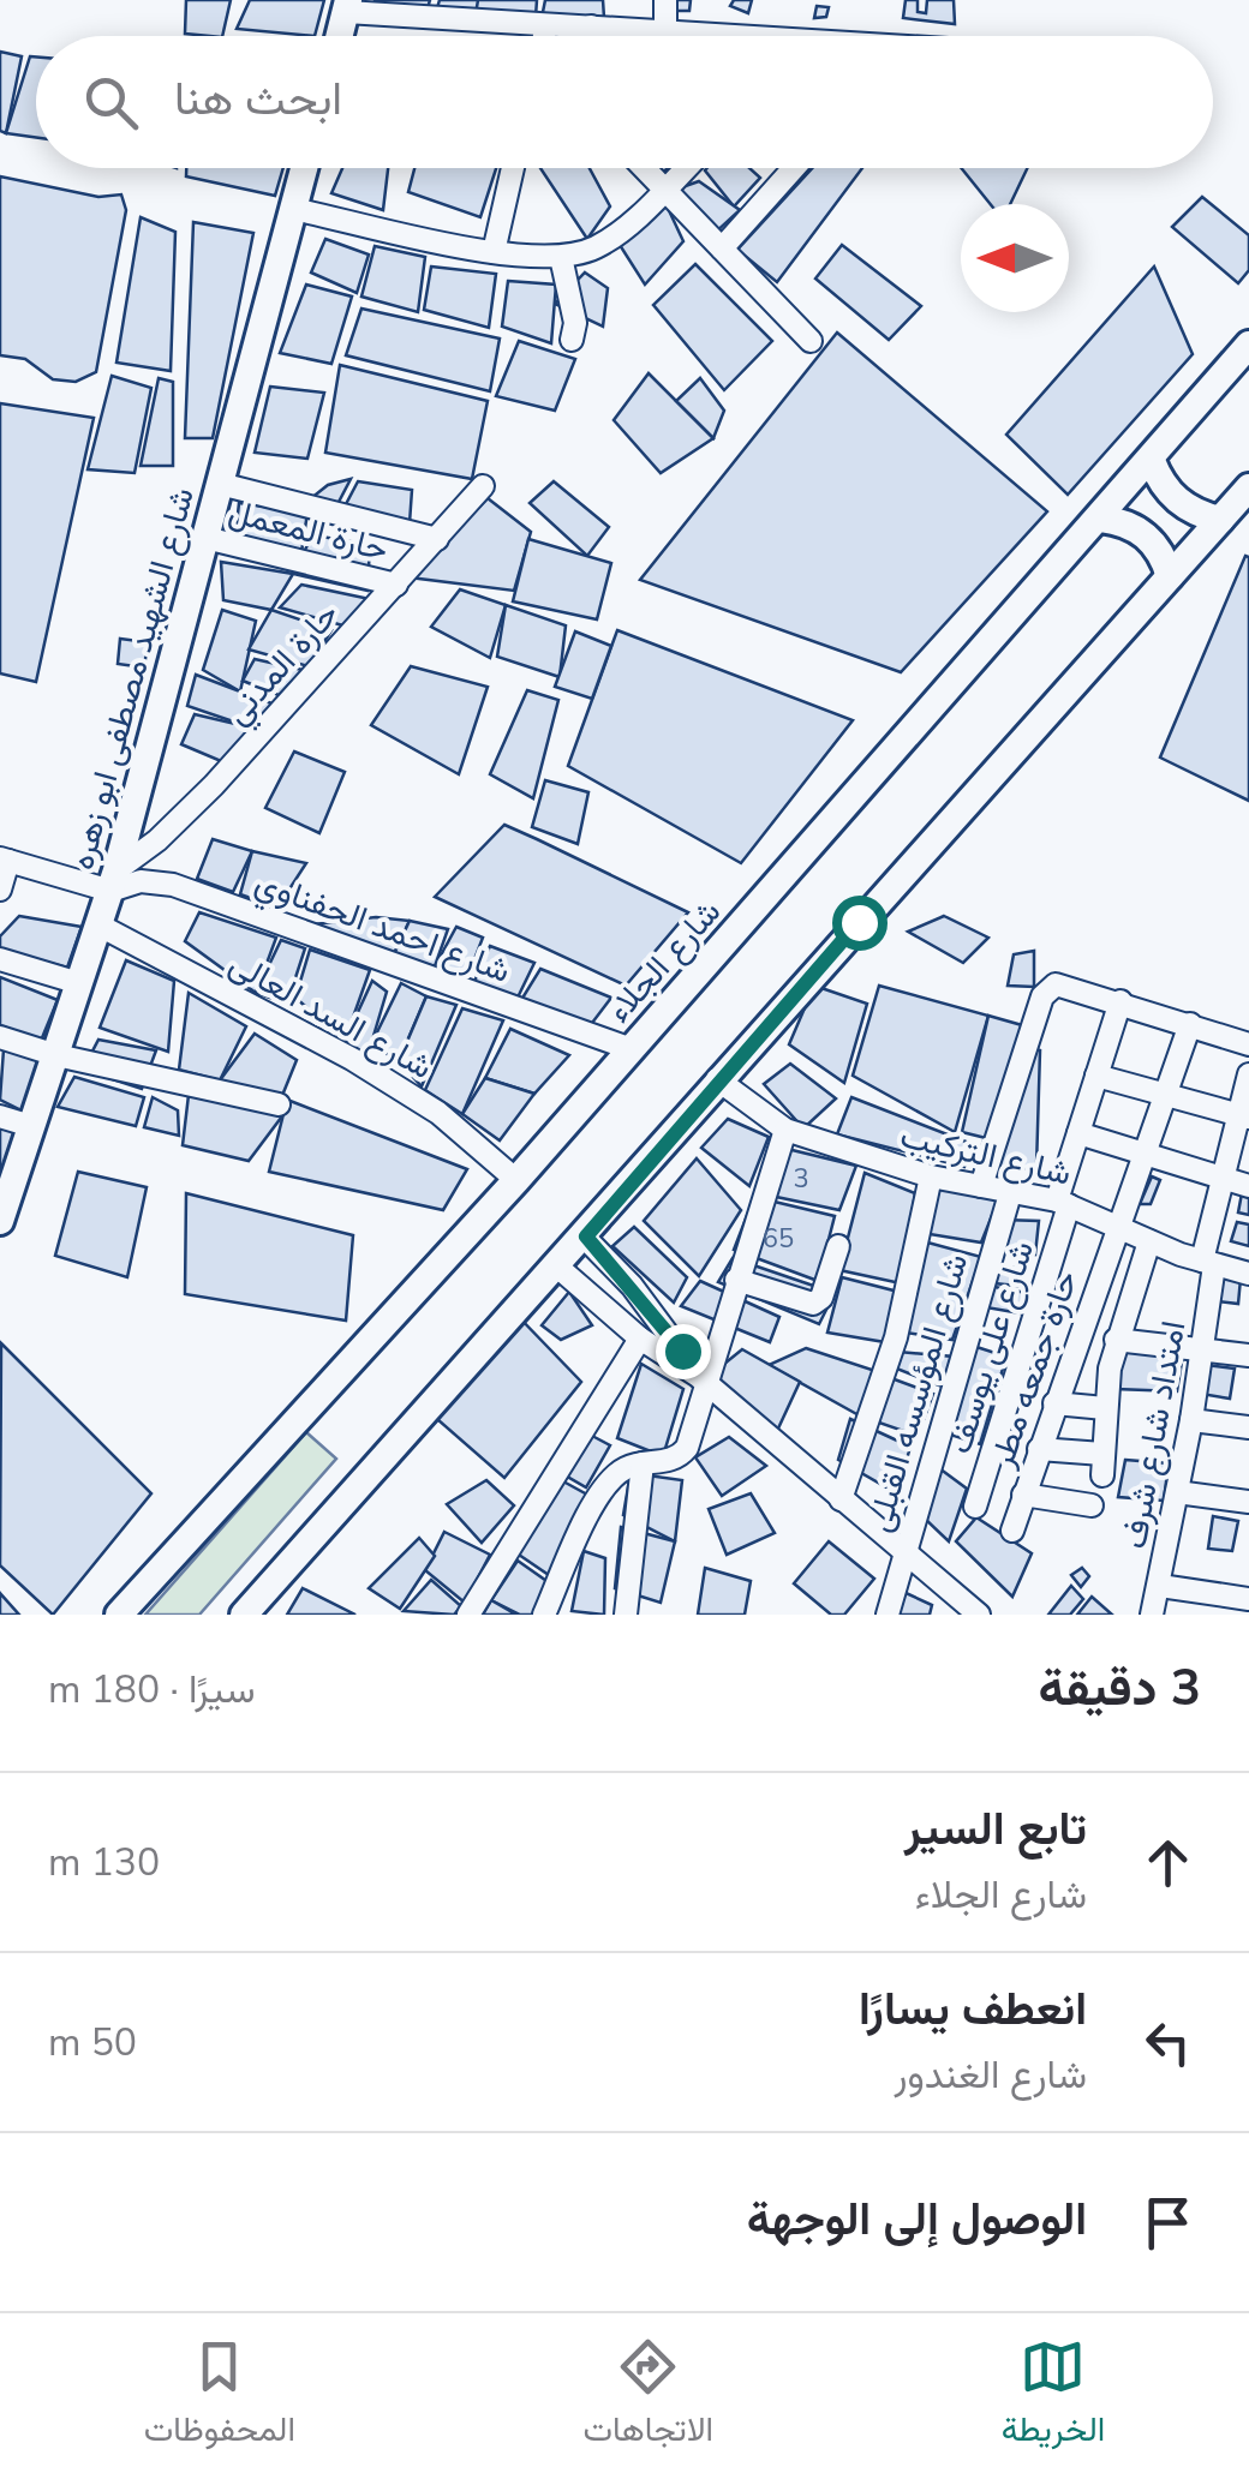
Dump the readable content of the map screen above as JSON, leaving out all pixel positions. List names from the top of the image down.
{
  "streets": {
    "main road": ["شارع الشهيد مصطفى ابو زهره", "شارع الجلاء"],
    "street": [
      "حارة المعمل",
      "حارة المدني",
      "شارع احمد الحفناوي",
      "شارع السد العالى",
      "شارع التركيب",
      "شارع على يوسف",
      "حارة جمعه مطر",
      "شارع المؤسسه القبلى",
      "امتداد شارع شرف"
    ]
  },
  "crossings": [
    ["حارة المعمل", "حارة المدني"],
    ["حارة المعمل", "شارع الشهيد مصطفى ابو زهره"],
    ["حارة المدني", "شارع الشهيد مصطفى ابو زهره"],
    ["حارة المدني", "شارع احمد الحفناوي"],
    ["شارع الشهيد مصطفى ابو زهره", "شارع احمد الحفناوي"],
    ["شارع الشهيد مصطفى ابو زهره", "شارع السد العالى"],
    ["شارع احمد الحفناوي", "شارع الجلاء"],
    ["شارع الجلاء", "شارع السد العالى"],
    ["شارع التركيب", "شارع على يوسف"],
    ["شارع التركيب", "حارة جمعه مطر"],
    ["شارع التركيب", "شارع المؤسسه القبلى"],
    ["شارع التركيب", "امتداد شارع شرف"]
  ],
  "house_numbers": ["3", "65"],
  "north": "left",
  "page": {
    "search": "ابحث هنا",
    "heading": ["3 دقيقة", "سيرًا · 180 m"],
    "list": [
      ["تابع السير", "شارع الجلاء", "130 m"],
      ["انعطف يسارًا", "شارع الغندور", "50 m"],
      "الوصول إلى الوجهة"
    ],
    "nav": ["الخريطة", "الاتجاهات", "المحفوظات"]
  }
}
